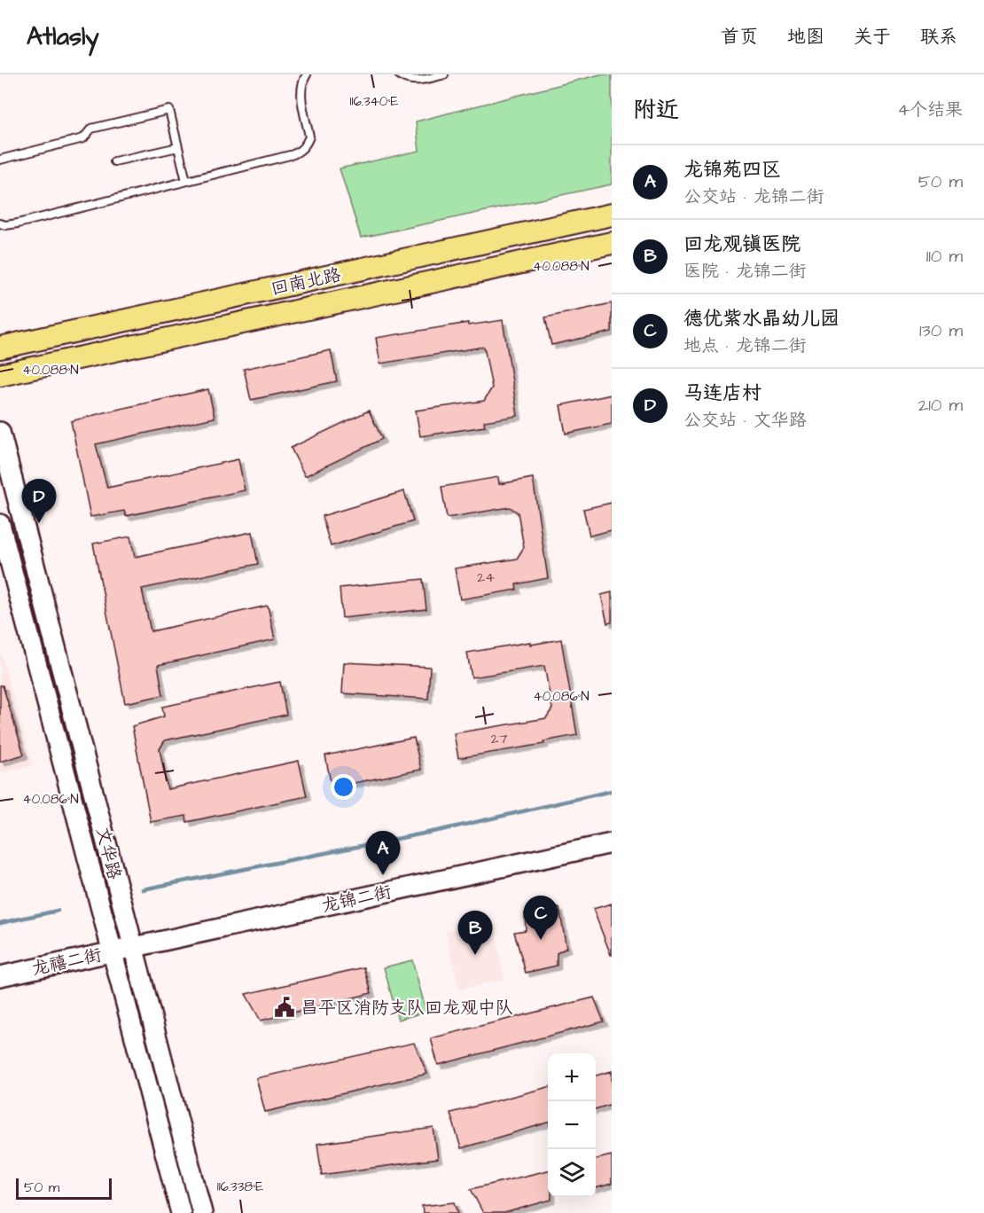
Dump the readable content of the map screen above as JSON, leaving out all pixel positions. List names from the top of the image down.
{
  "streets": {
    "main road": ["回南北路"],
    "street": ["文华路", "龙锦二街", "龙禧二街"]
  },
  "crossings": [
    ["文华路", "龙锦二街"],
    ["文华路", "龙禧二街"],
    ["龙锦二街", "龙禧二街"]
  ],
  "places": {
    "public building": ["昌平区消防支队回龙观中队"]
  },
  "house_numbers": ["24", "27"],
  "scale_bar": "50 m",
  "page": {
    "header": "Atlasly",
    "nav": [
      "首页",
      "地图",
      "关于",
      "联系"
    ],
    "heading": ["附近", "4个结果"],
    "list": [
      {
        "mark": "A",
        "name": "龙锦苑四区",
        "note": "公交站 · 龙锦二街",
        "value": "50 m"
      },
      {
        "mark": "B",
        "name": "回龙观镇医院",
        "note": "医院 · 龙锦二街",
        "value": "110 m"
      },
      {
        "mark": "C",
        "name": "德优紫水晶幼儿园",
        "note": "地点 · 龙锦二街",
        "value": "130 m"
      },
      {
        "mark": "D",
        "name": "马连店村",
        "note": "公交站 · 文华路",
        "value": "210 m"
      }
    ],
    "pins": [
      "D",
      "A",
      "C",
      "B"
    ],
    "map_buttons": ["+", "−"],
    "scale": "50 m"
  },
  "coordinates": [
    "116.340°E",
    "40.088°N",
    "40.086°N",
    "116.338°E"
  ]
}
